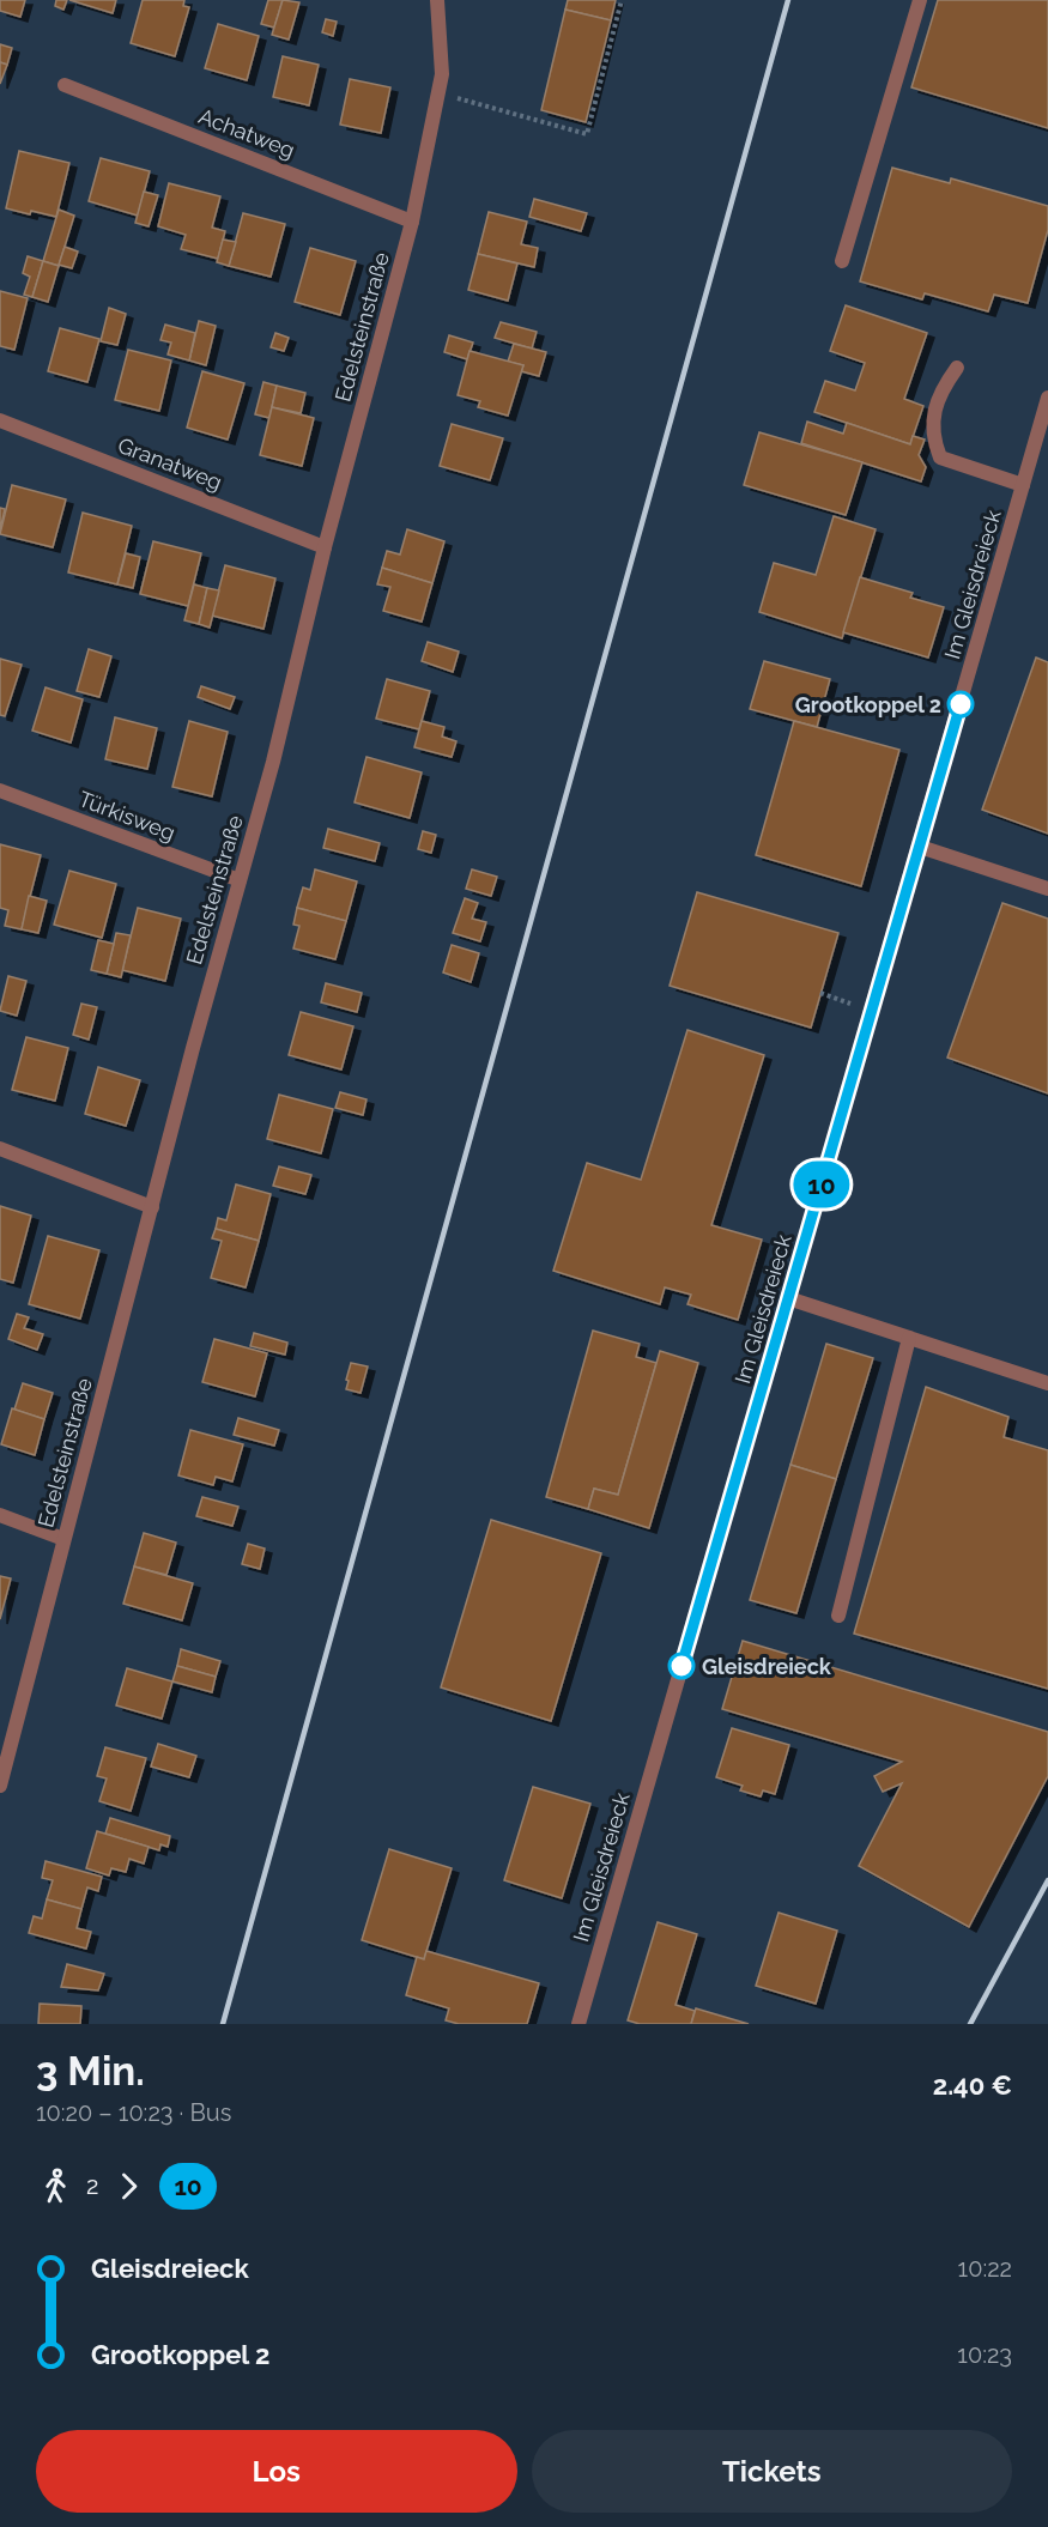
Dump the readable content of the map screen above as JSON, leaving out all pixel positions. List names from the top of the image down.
{
  "streets": {
    "street": [
      "Achatweg",
      "Edelsteinstraße",
      "Granatweg",
      "Im Gleisdreieck",
      "Türkisweg"
    ]
  },
  "crossings": [
    ["Achatweg", "Edelsteinstraße"],
    ["Edelsteinstraße", "Granatweg"],
    ["Edelsteinstraße", "Türkisweg"]
  ],
  "places": ["Grootkoppel 2", "Gleisdreieck"],
  "lines": ["bus line 10"],
  "page": {
    "on_map": "10",
    "heading": ["3 Min.", "10:20 – 10:23 · Bus", "2.40 €"],
    "legs": ["2", "10"],
    "list": [
      {
        "name": "Gleisdreieck",
        "value": "10:22"
      },
      {
        "name": "Grootkoppel 2",
        "value": "10:23"
      }
    ],
    "buttons": ["Los", "Tickets"]
  }
}
